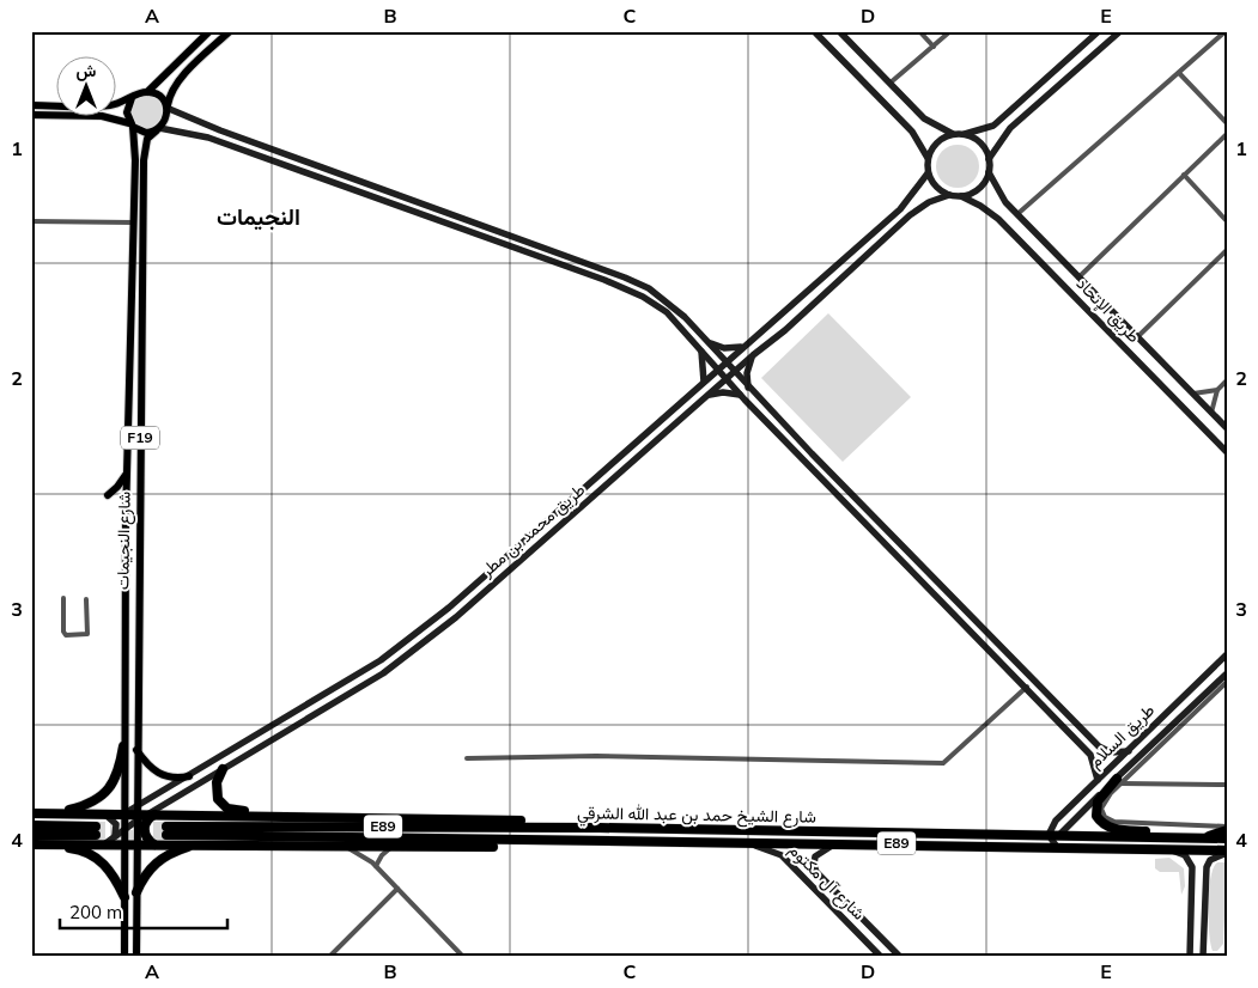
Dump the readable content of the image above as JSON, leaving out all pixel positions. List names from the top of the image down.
{
  "streets": {
    "highway": ["شارع الشيخ حمد بن عبد الله الشرقي", "E89"],
    "main road": ["F19", "شارع النجيمات"],
    "street": [
      "طريق اﻹتحاد",
      "طريق محمد بن مطر",
      "طريق السلام",
      "شارع آل مكتوم"
    ]
  },
  "crossings": [
    ["طريق اﻹتحاد", "طريق محمد بن مطر"],
    ["F19", "شارع النجيمات"],
    ["طريق محمد بن مطر", "شارع النجيمات"],
    ["طريق السلام", "شارع الشيخ حمد بن عبد الله الشرقي"],
    ["شارع الشيخ حمد بن عبد الله الشرقي", "شارع آل مكتوم"]
  ],
  "districts": ["النجيمات"],
  "scale_bar": "200 m",
  "north": "top",
  "grid": {
    "columns": [
      "A",
      "B",
      "C",
      "D",
      "E"
    ],
    "rows": [
      "1",
      "2",
      "3",
      "4"
    ]
  }
}
